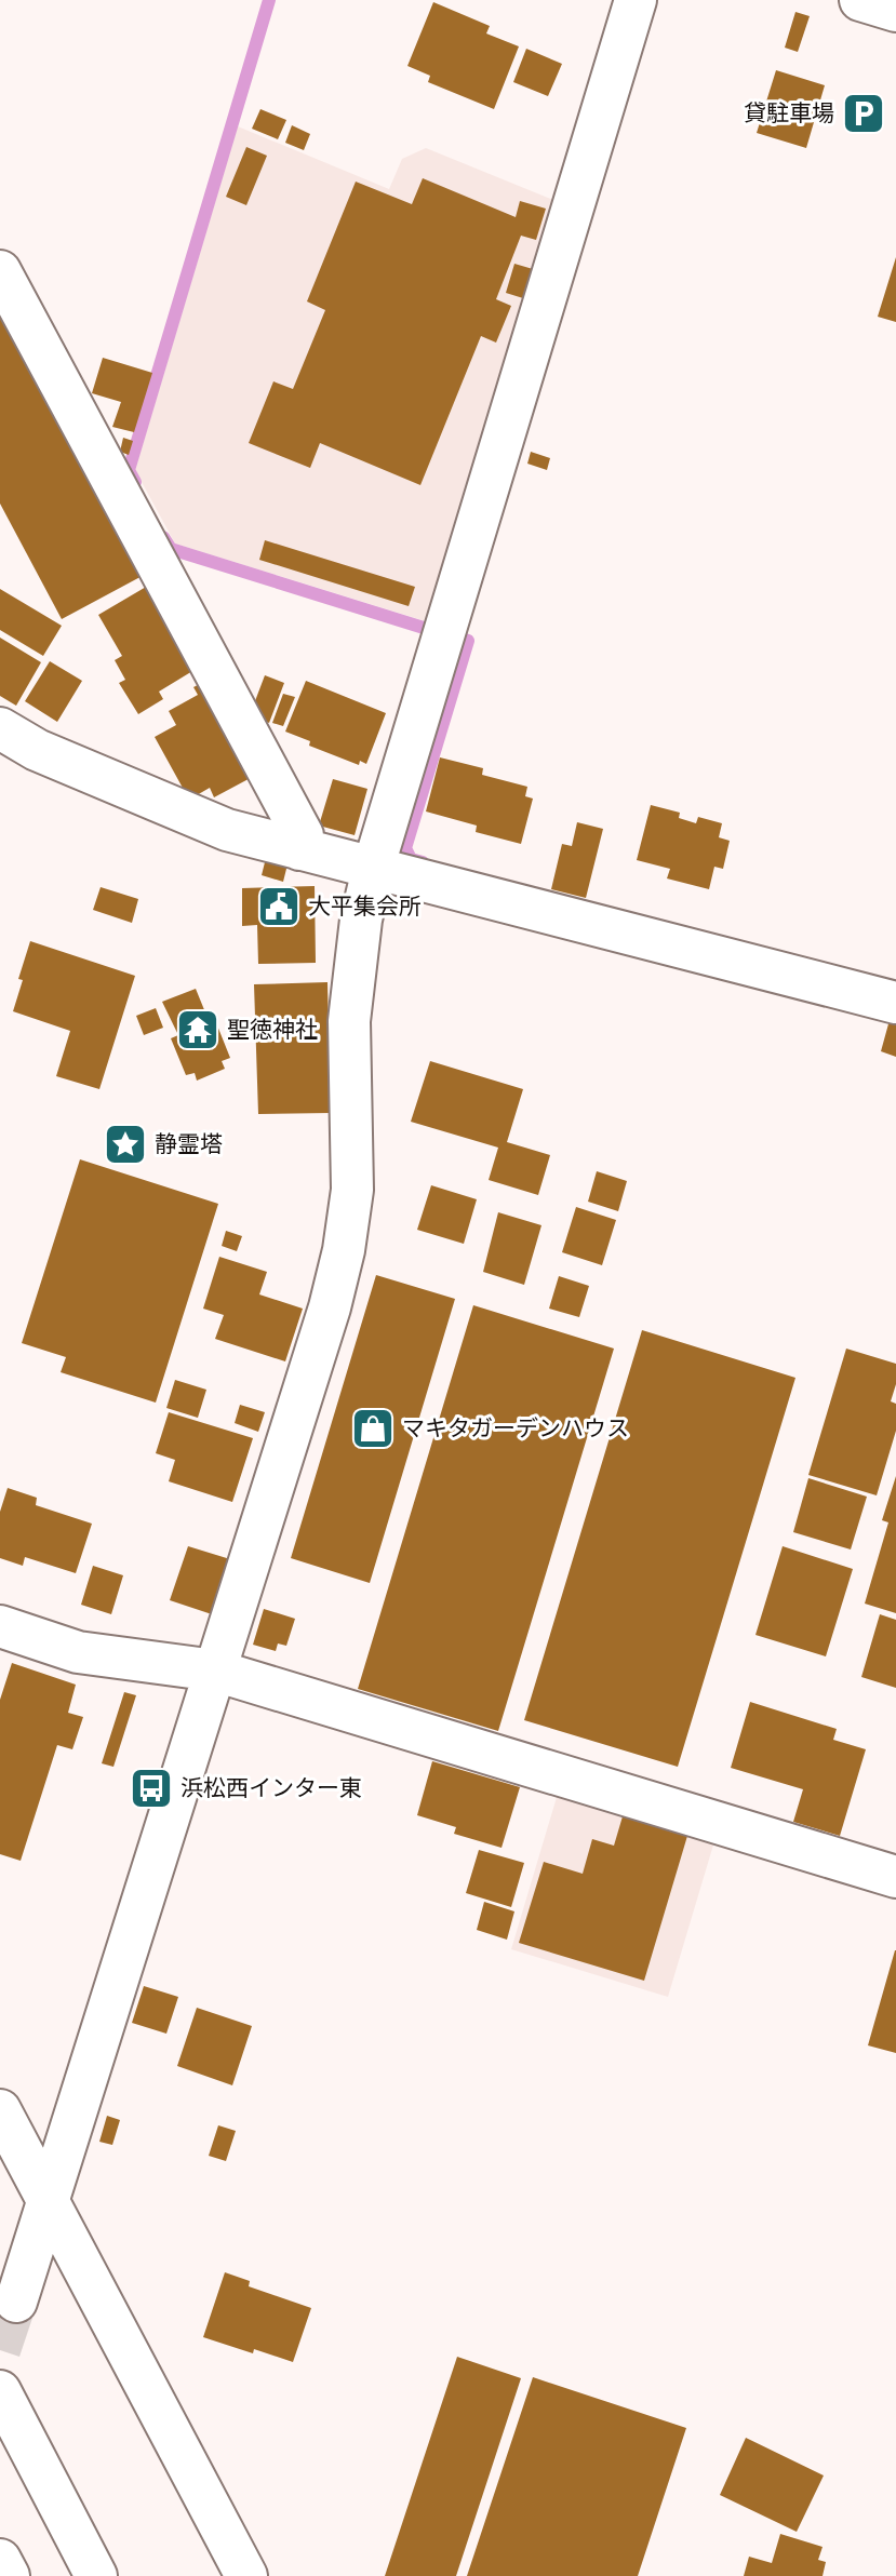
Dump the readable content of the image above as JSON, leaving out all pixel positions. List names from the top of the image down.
{
  "places": {
    "parking": ["貸駐車場"],
    "public building": ["大平集会所"],
    "temple": ["聖徳神社"],
    "place": ["静霊塔"],
    "shop": ["マキタガーデンハウス"],
    "bus stop": ["浜松西インター東"]
  }
}
